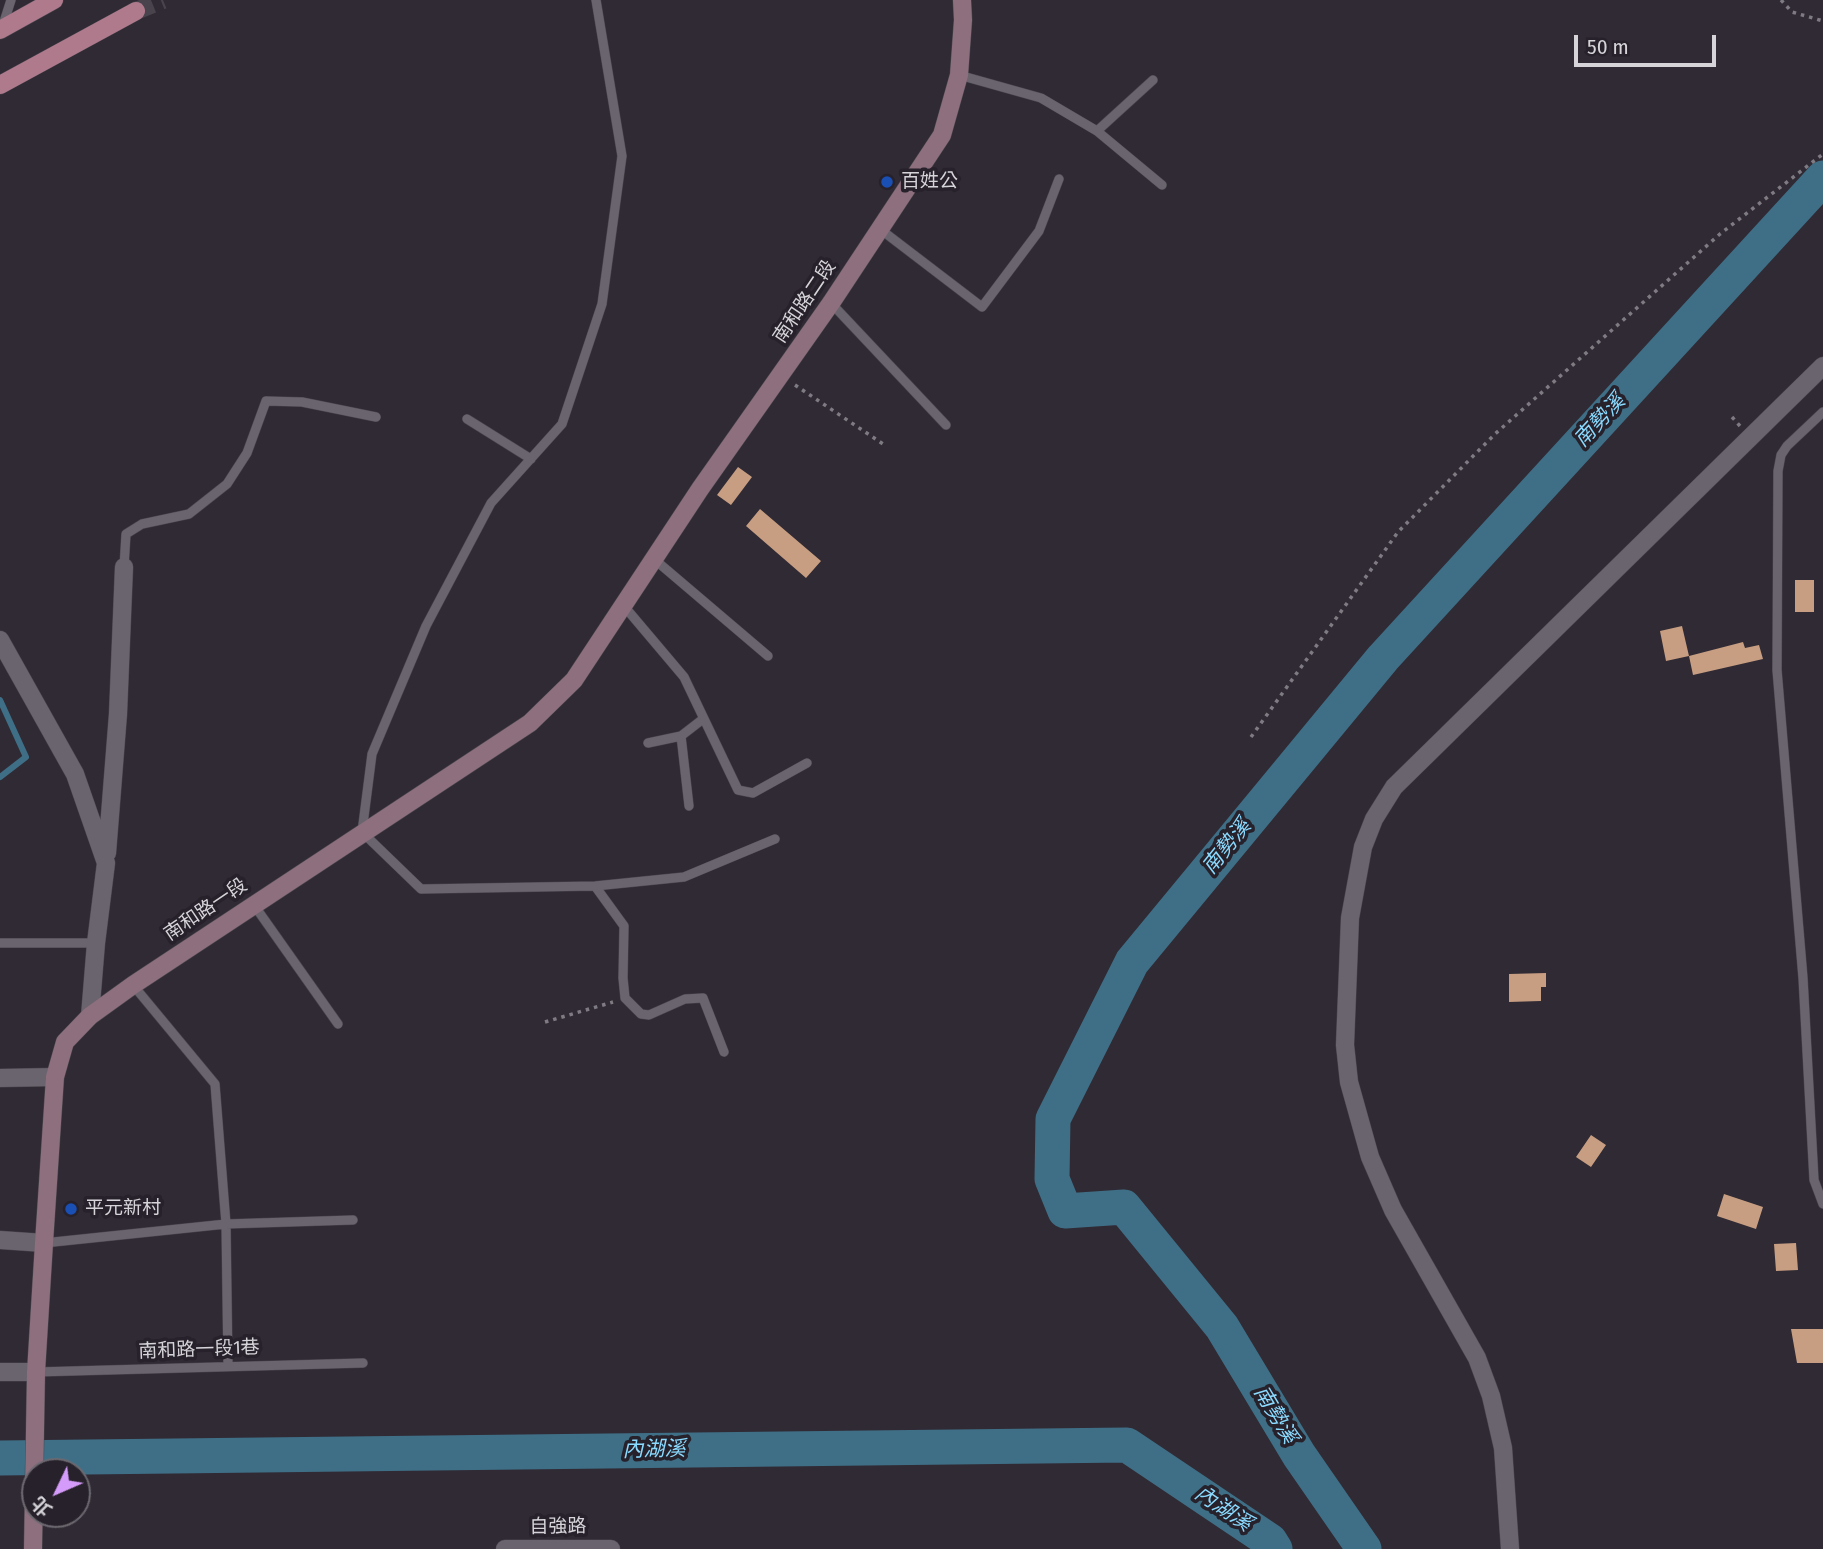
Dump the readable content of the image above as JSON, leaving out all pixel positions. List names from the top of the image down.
{
  "streets": {
    "main road": ["南和路二段", "南和路一段"],
    "street": ["自強路"],
    "lane": ["南和路一段1巷"]
  },
  "crossings": [
    ["南和路二段", "南和路一段"],
    ["南和路一段", "南和路一段1巷"]
  ],
  "water": ["南勢溪", "內湖溪"],
  "places": ["百姓公", "平元新村"],
  "scale_bar": "50 m",
  "north": "bottom left"
}
